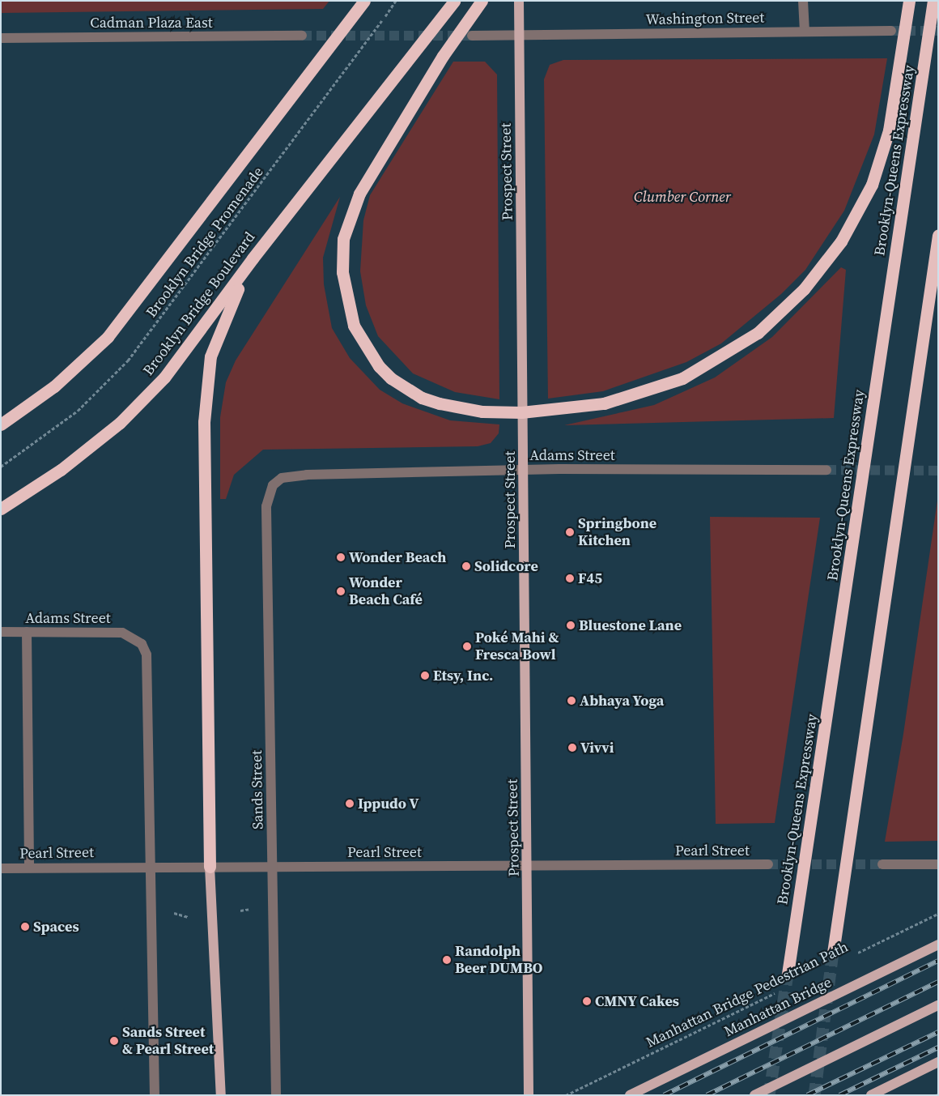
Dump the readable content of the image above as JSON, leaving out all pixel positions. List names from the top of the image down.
{
  "streets": {
    "highway": ["Brooklyn-Queens Expressway", "Brooklyn Bridge Boulevard"],
    "main road": ["Prospect Street", "Manhattan Bridge"],
    "street": [
      "Washington Street",
      "Cadman Plaza East",
      "Adams Street",
      "Sands Street",
      "Pearl Street"
    ],
    "path": ["Brooklyn Bridge Promenade", "Manhattan Bridge Pedestrian Path"]
  },
  "crossings": [
    ["Washington Street", "Prospect Street"],
    ["Prospect Street", "Adams Street"],
    ["Prospect Street", "Pearl Street"],
    ["Adams Street", "Sands Street"],
    ["Adams Street", "Pearl Street"],
    ["Sands Street", "Pearl Street"]
  ],
  "parks": ["Clumber Corner"],
  "places": [
    "Springbone Kitchen",
    "Wonder Beach",
    "Solidcore",
    "F45",
    "Wonder Beach Café",
    "Bluestone Lane",
    "Poké Mahi & Fresca Bowl",
    "Etsy, Inc.",
    "Abhaya Yoga",
    "Vivvi",
    "Ippudo V",
    "Spaces",
    "Randolph Beer DUMBO",
    "CMNY Cakes",
    "Sands Street & Pearl Street"
  ]
}
